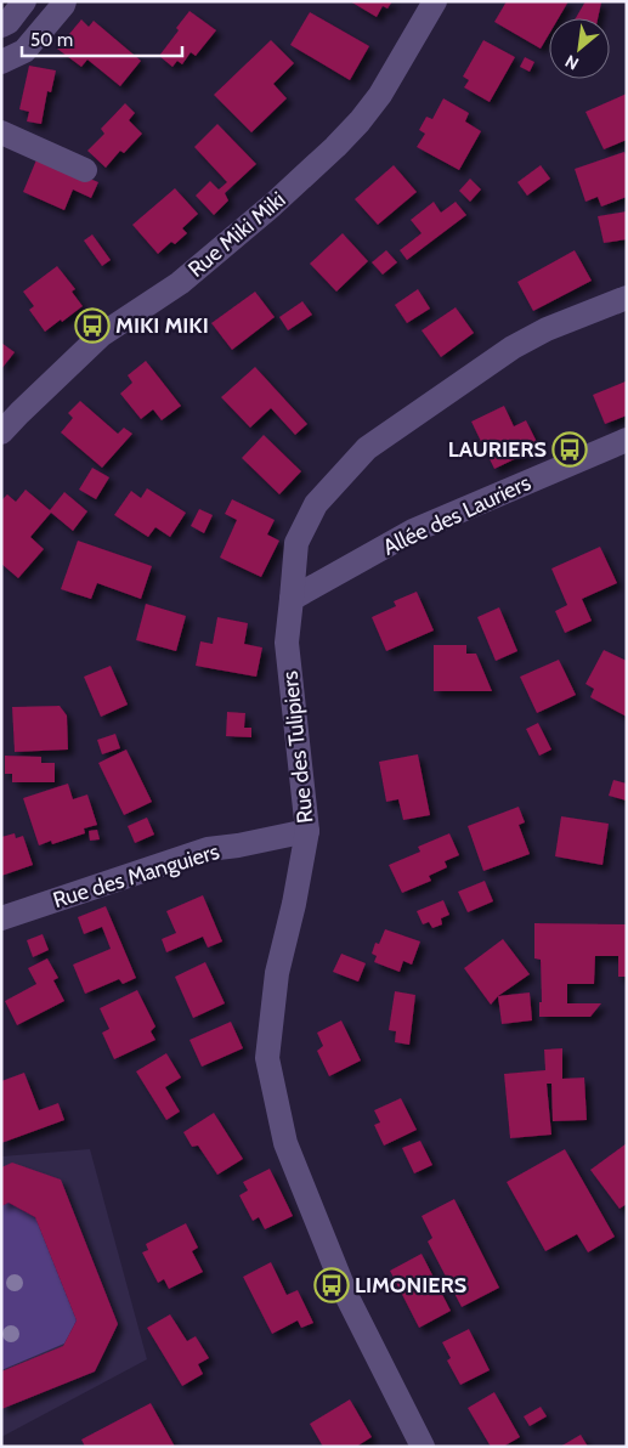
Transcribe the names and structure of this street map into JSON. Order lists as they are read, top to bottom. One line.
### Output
{"streets":{"street":["Rue Miki Miki","Allée des Lauriers","Rue des Tulipiers","Rue des Manguiers"]},"crossings":[["Allée des Lauriers","Rue des Tulipiers"],["Rue des Tulipiers","Rue des Manguiers"]],"places":{"bus stop":["MIKI MIKI","LAURIERS","LIMONIERS"]},"scale_bar":"50 m","north":"bottom left"}
